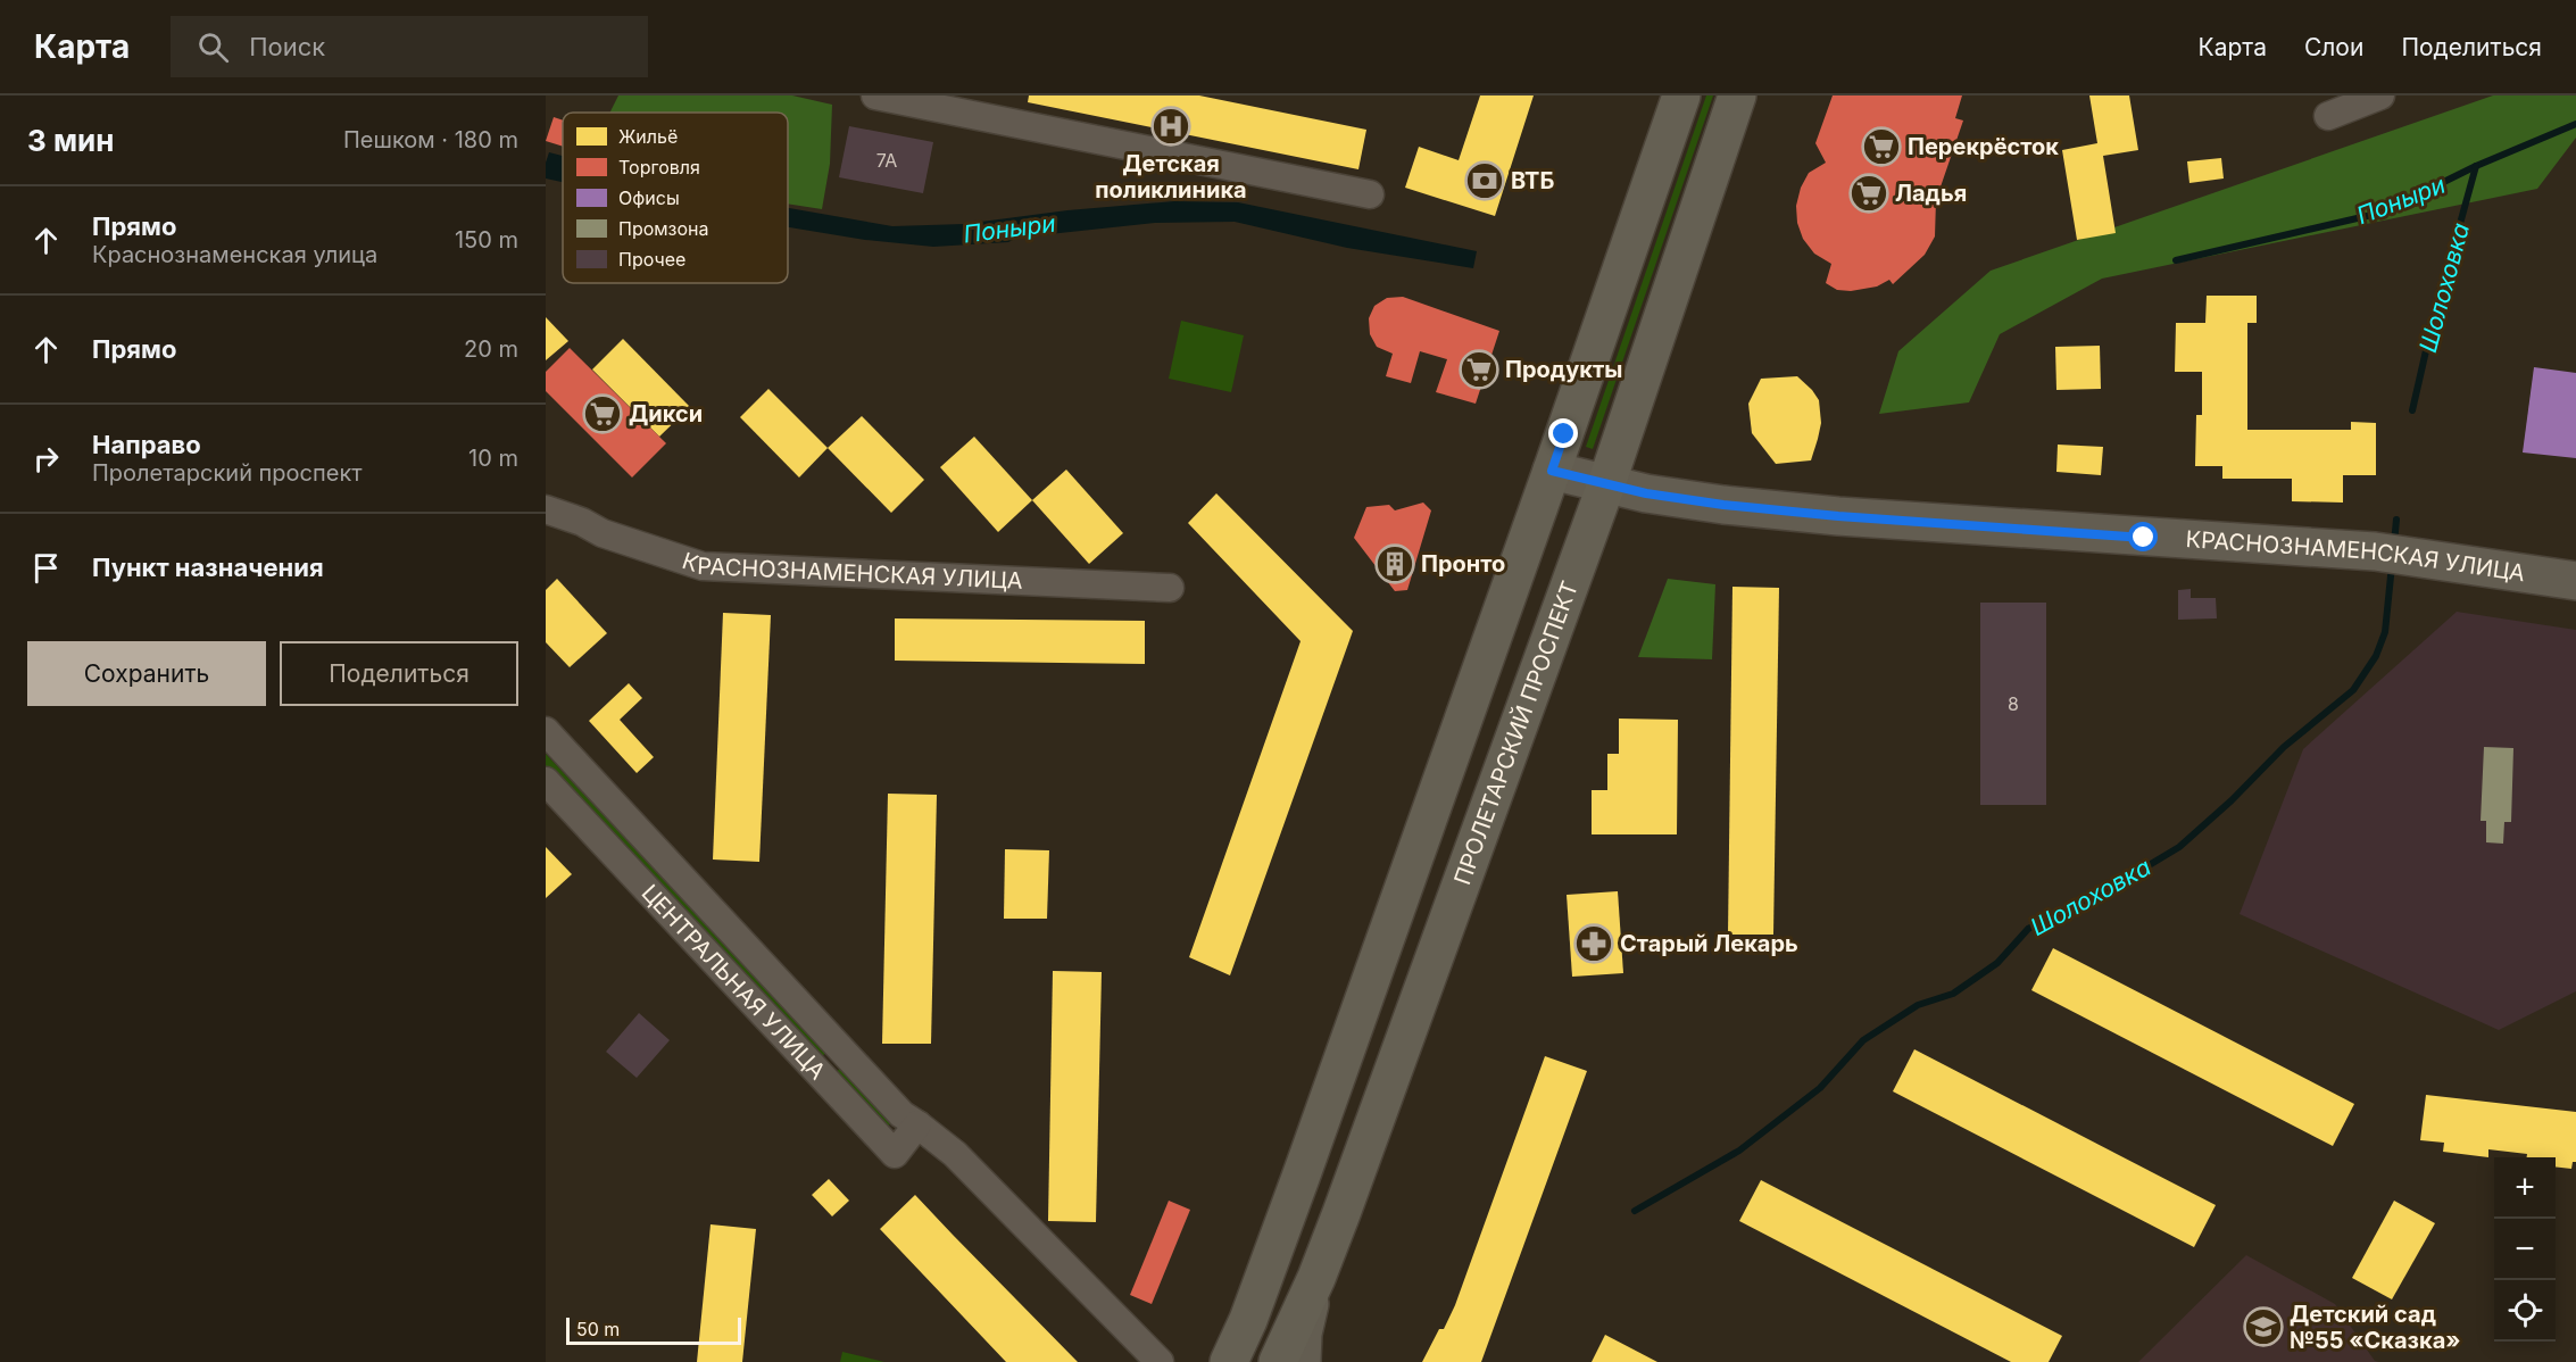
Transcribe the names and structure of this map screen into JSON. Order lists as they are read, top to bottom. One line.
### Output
{"streets":{"main road":["ПРОЛЕТАРСКИЙ ПРОСПЕКТ"],"street":["КРАСНОЗНАМЕНСКАЯ УЛИЦА","ЦЕНТРАЛЬНАЯ УЛИЦА"]},"crossings":[["КРАСНОЗНАМЕНСКАЯ УЛИЦА","ПРОЛЕТАРСКИЙ ПРОСПЕКТ"]],"water":["Поныри","Шолоховка"],"places":{"hospital":["Детская поликлиника"],"supermarket":["Перекрёсток","Ладья","Продукты","Дикси"],"bank":["ВТБ"],"building":["Пронто"],"pharmacy":["Старый Лекарь"],"school or university":["Детский сад №55 «Сказка»"]},"house_numbers":["7А","8"],"legend":["Жильё","Торговля","Офисы","Промзона","Прочее"],"scale_bar":"50 m","page":{"header":"Карта","search":"Поиск","nav":["Карта","Слои","Поделиться"],"heading":["3 мин","Пешком · 180 m"],"list":[["Прямо","Краснознаменская улица","150 m"],["Прямо","20 m"],["Направо","Пролетарский проспект","10 m"],"Пункт назначения"],"buttons":["Сохранить","Поделиться"],"map_buttons":["+","−"],"scale":"50 m"}}
